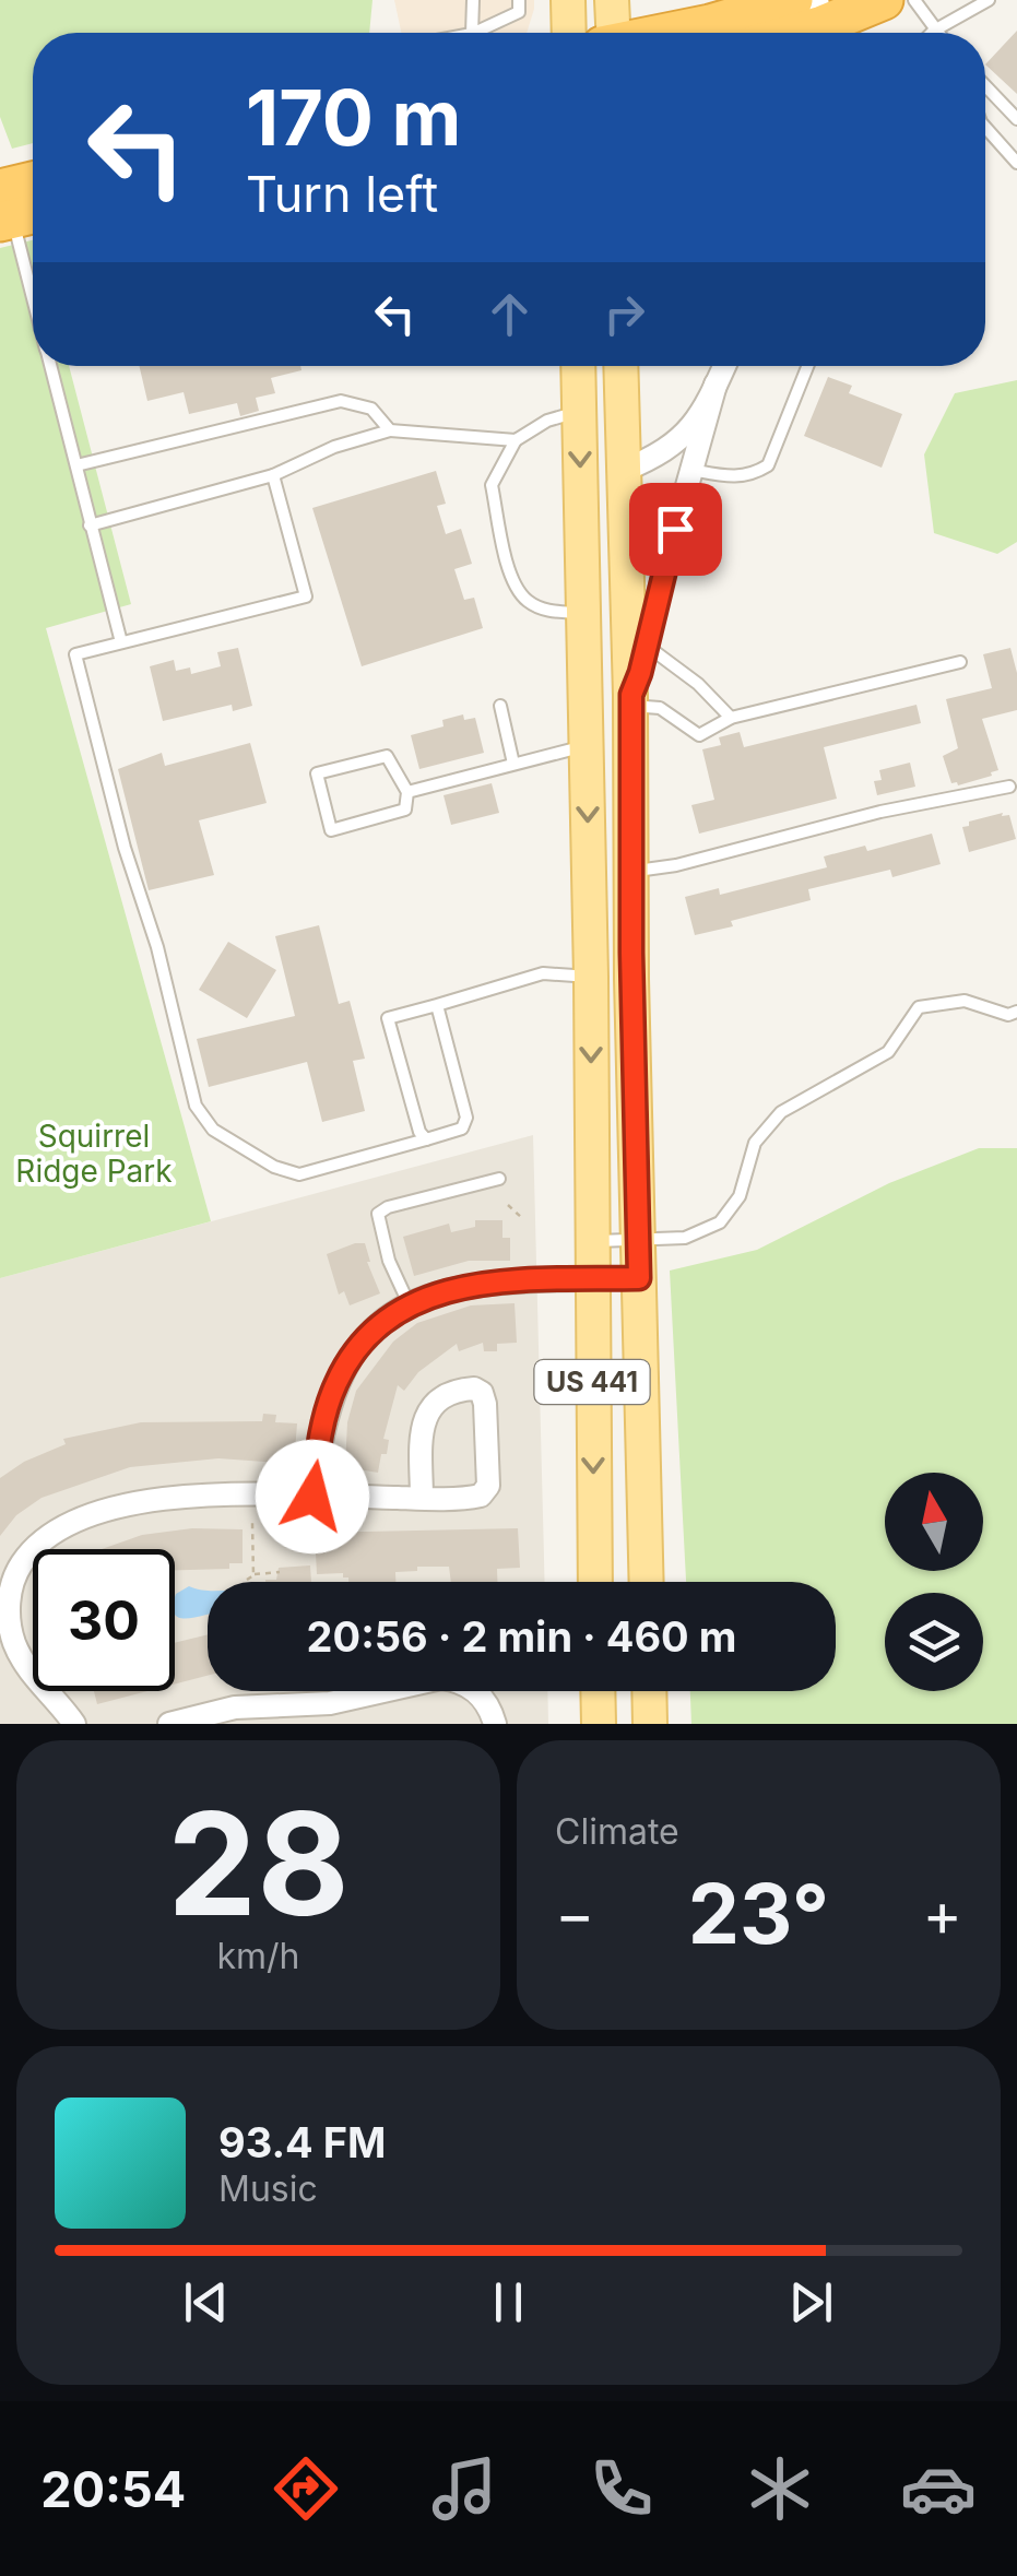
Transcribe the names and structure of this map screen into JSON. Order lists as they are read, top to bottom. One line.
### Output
{"streets":{"main road":["US 441"]},"parks":["Squirrel Ridge Park"],"north":"top","page":{"turn":["170 m","Turn left"],"limit":"30","trip":"20:56 · 2 min · 460 m","tile":[["28","km/h"],"Climate"],"heat":["−","23°","+"],"song":["93.4 FM","Music"],"tabs":"20:54"}}
